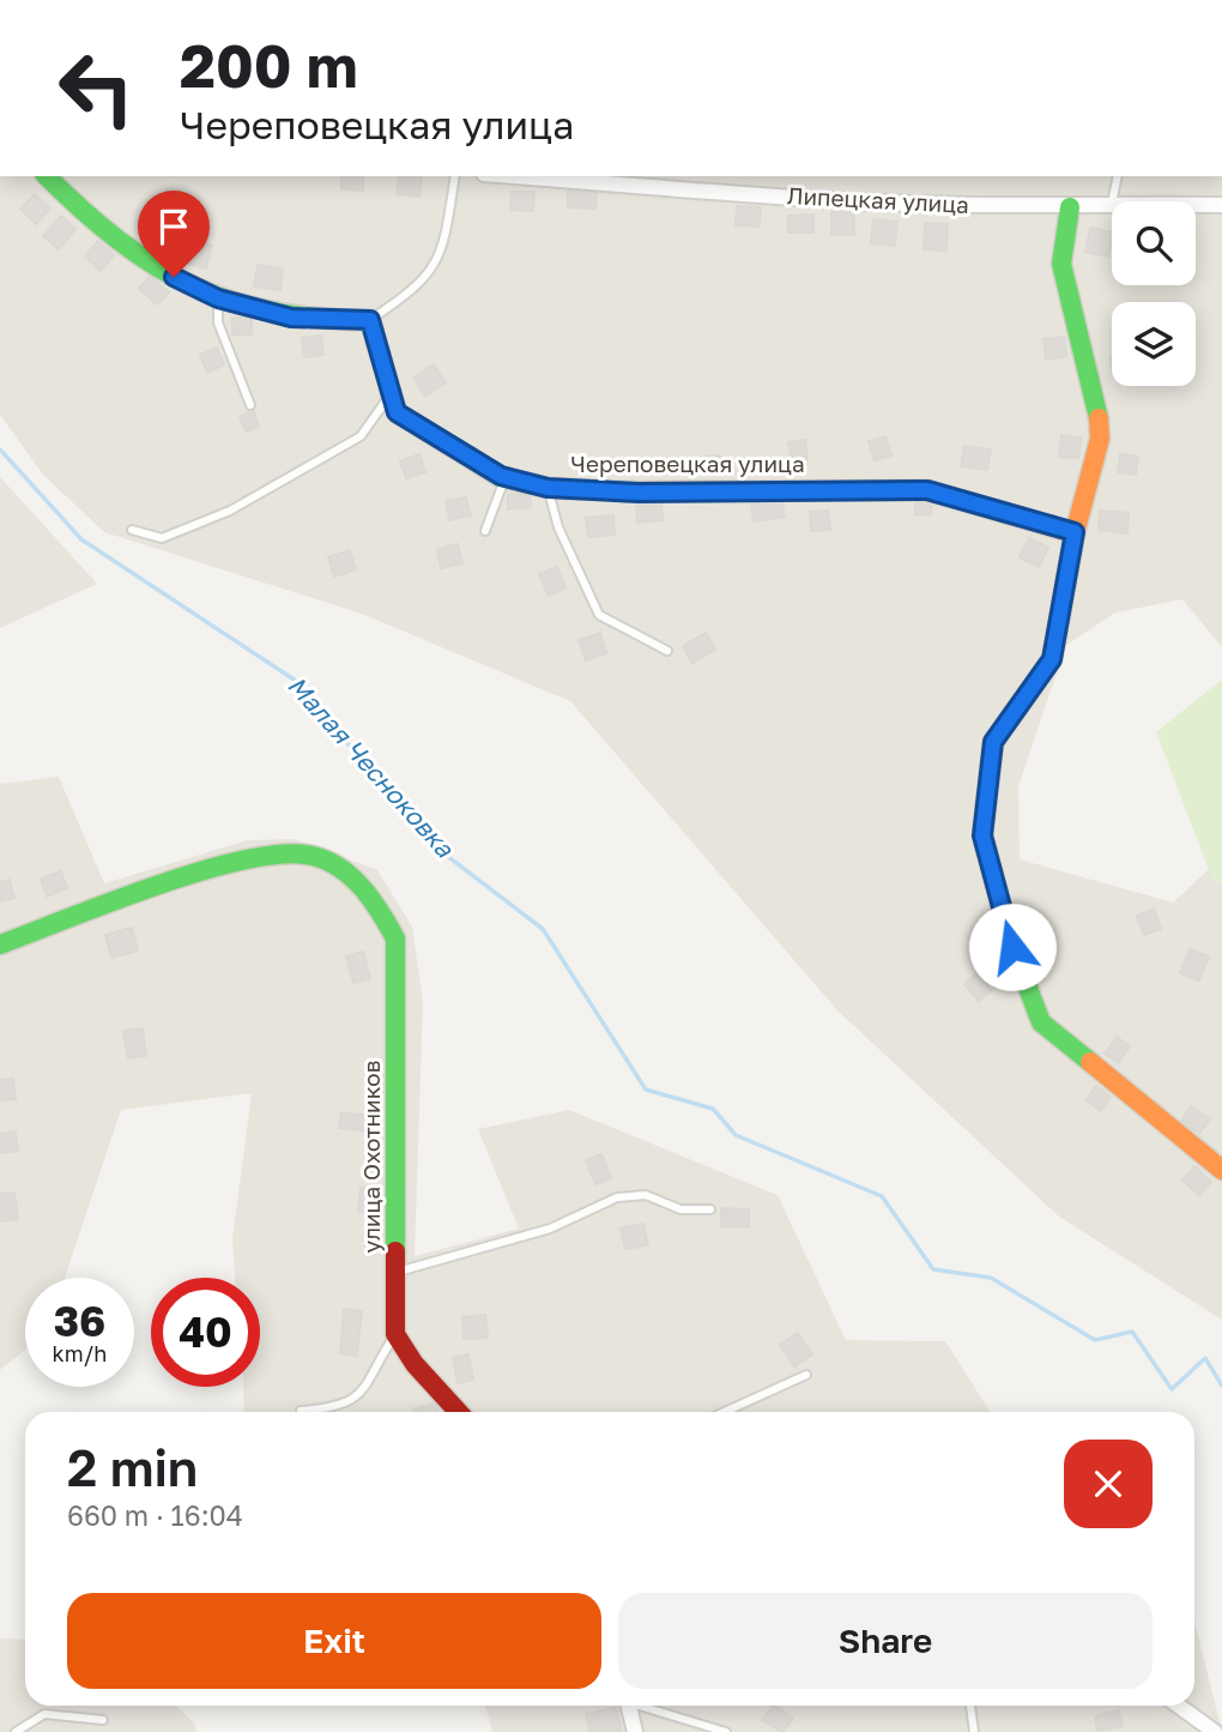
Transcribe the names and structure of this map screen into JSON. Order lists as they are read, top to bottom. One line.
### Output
{"streets":{"street":["Липецкая улица","Череповецкая улица","улица Охотников"]},"water":["Малая Чесноковка"],"page":{"turn":["200 m","Череповецкая улица"],"speed":"36 km/h","limit":"40","heading":["2 min","660 m · 16:04"],"buttons":["Exit","Share"]}}
